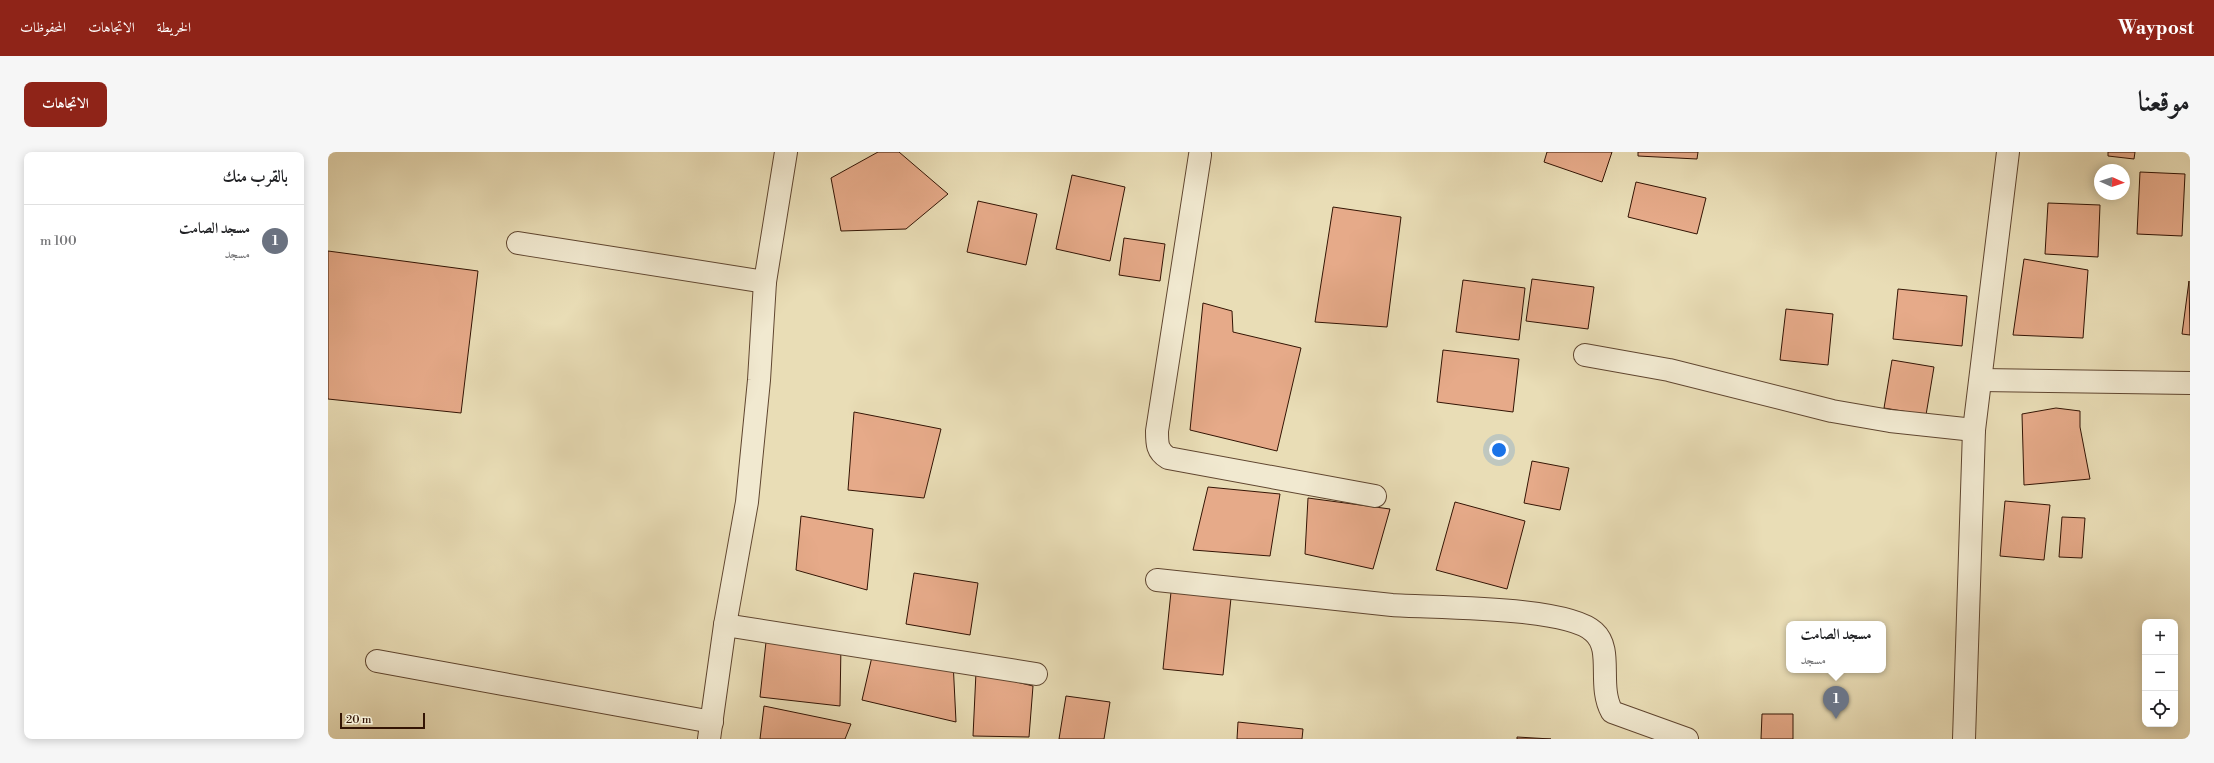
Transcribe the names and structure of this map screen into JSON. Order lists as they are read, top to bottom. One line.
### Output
{"scale_bar":"20 m","north":"right","page":{"header":"Waypost","nav":["الخريطة","الاتجاهات","المحفوظات"],"title":"موقعنا","buttons":"الاتجاهات","heading":"بالقرب منك","list":[{"mark":"1","name":"مسجد الصامت","note":"مسجد","value":"100 m"}],"map_buttons":["+","−"],"popup":["مسجد الصامت","مسجد"],"pins":"1","scale":"20 m"}}
